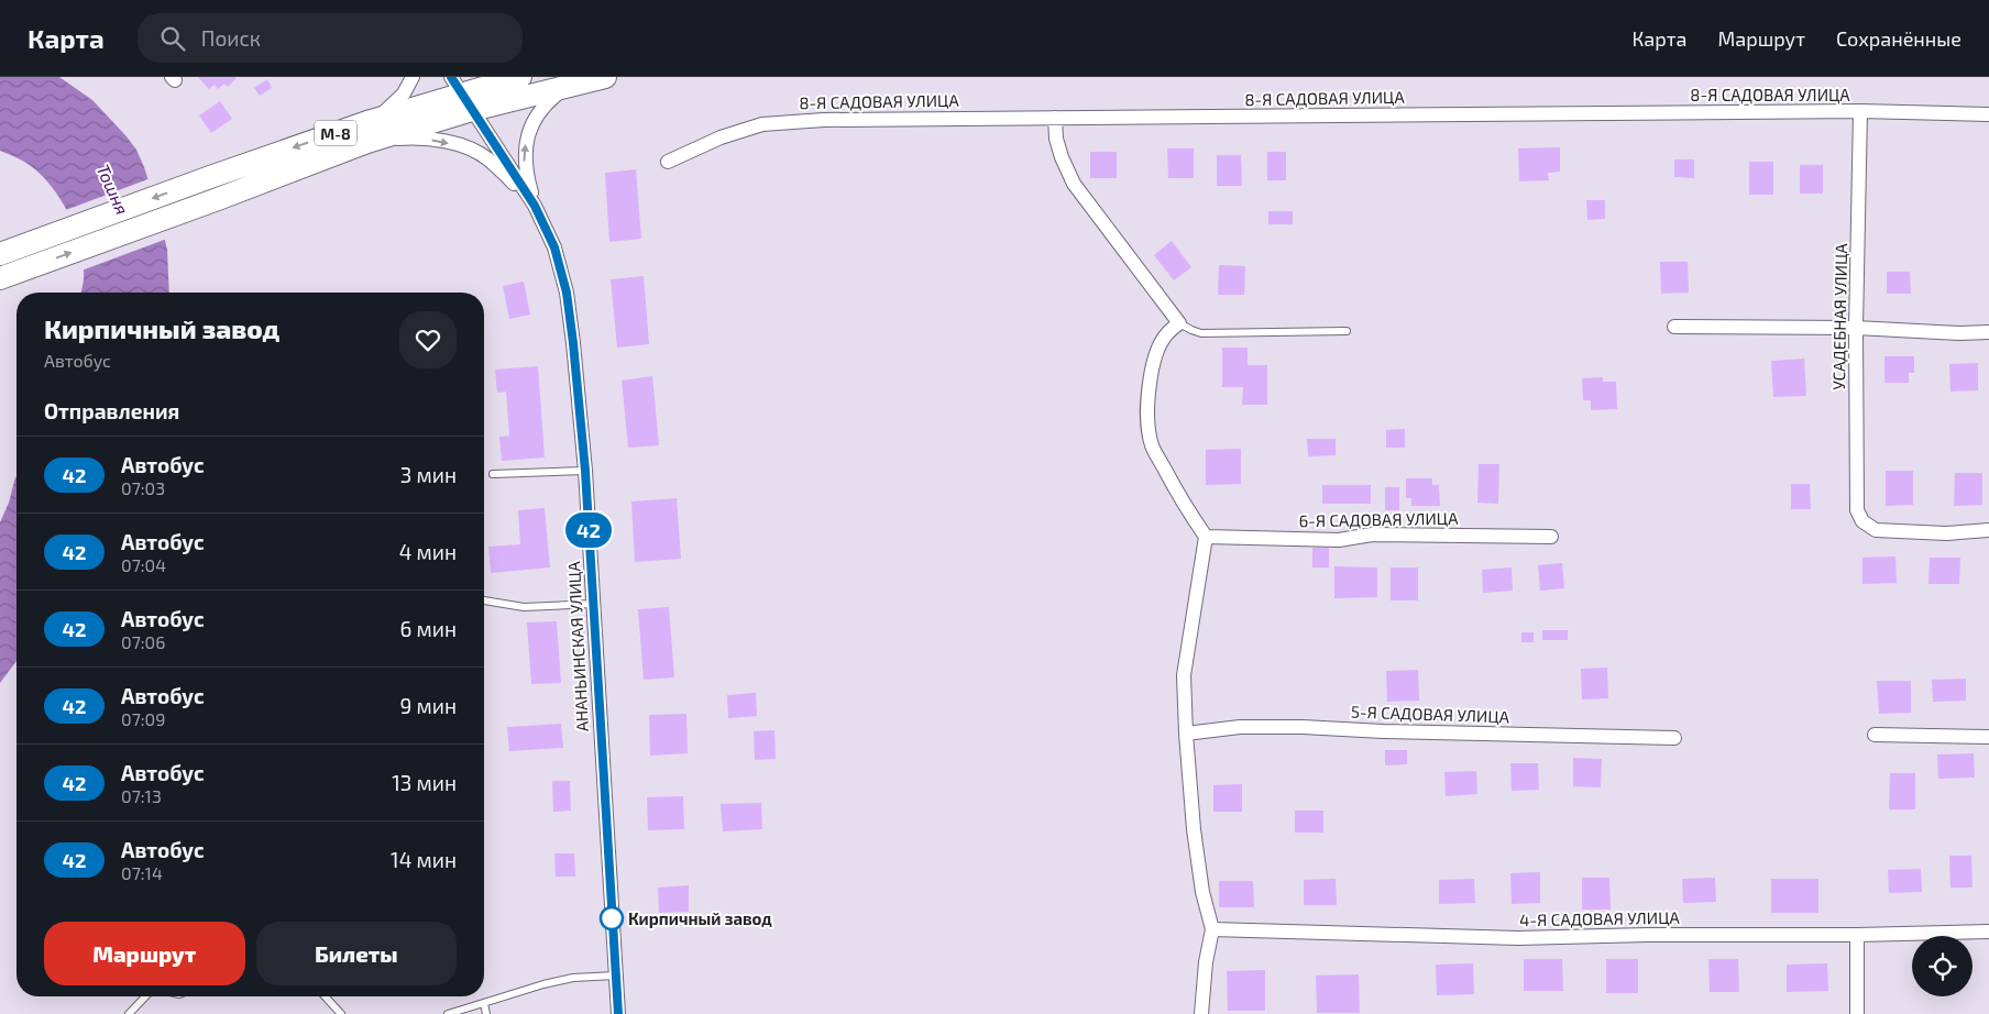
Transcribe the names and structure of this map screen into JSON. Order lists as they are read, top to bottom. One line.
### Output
{"streets":{"highway":["М-8"],"street":["8-Я САДОВАЯ УЛИЦА","УСАДЕБНАЯ УЛИЦА","6-Я САДОВАЯ УЛИЦА","АНАНЬИНСКАЯ УЛИЦА","5-Я САДОВАЯ УЛИЦА","4-Я САДОВАЯ УЛИЦА"]},"crossings":[["8-Я САДОВАЯ УЛИЦА","УСАДЕБНАЯ УЛИЦА"],["М-8","АНАНЬИНСКАЯ УЛИЦА"]],"water":["Тошня"],"places":["Кирпичный завод"],"lines":["bus line 42"],"page":{"header":"Карта","search":"Поиск","nav":["Карта","Маршрут","Сохранённые"],"on_map":"42","heading":[["Кирпичный завод","Автобус"],"Отправления"],"list":[{"mark":"42","name":"Автобус","note":"07:03","value":"3 мин"},{"mark":"42","name":"Автобус","note":"07:04","value":"4 мин"},{"mark":"42","name":"Автобус","note":"07:06","value":"6 мин"},{"mark":"42","name":"Автобус","note":"07:09","value":"9 мин"},{"mark":"42","name":"Автобус","note":"07:13","value":"13 мин"},{"mark":"42","name":"Автобус","note":"07:14","value":"14 мин"}],"buttons":["Маршрут","Билеты"]}}
